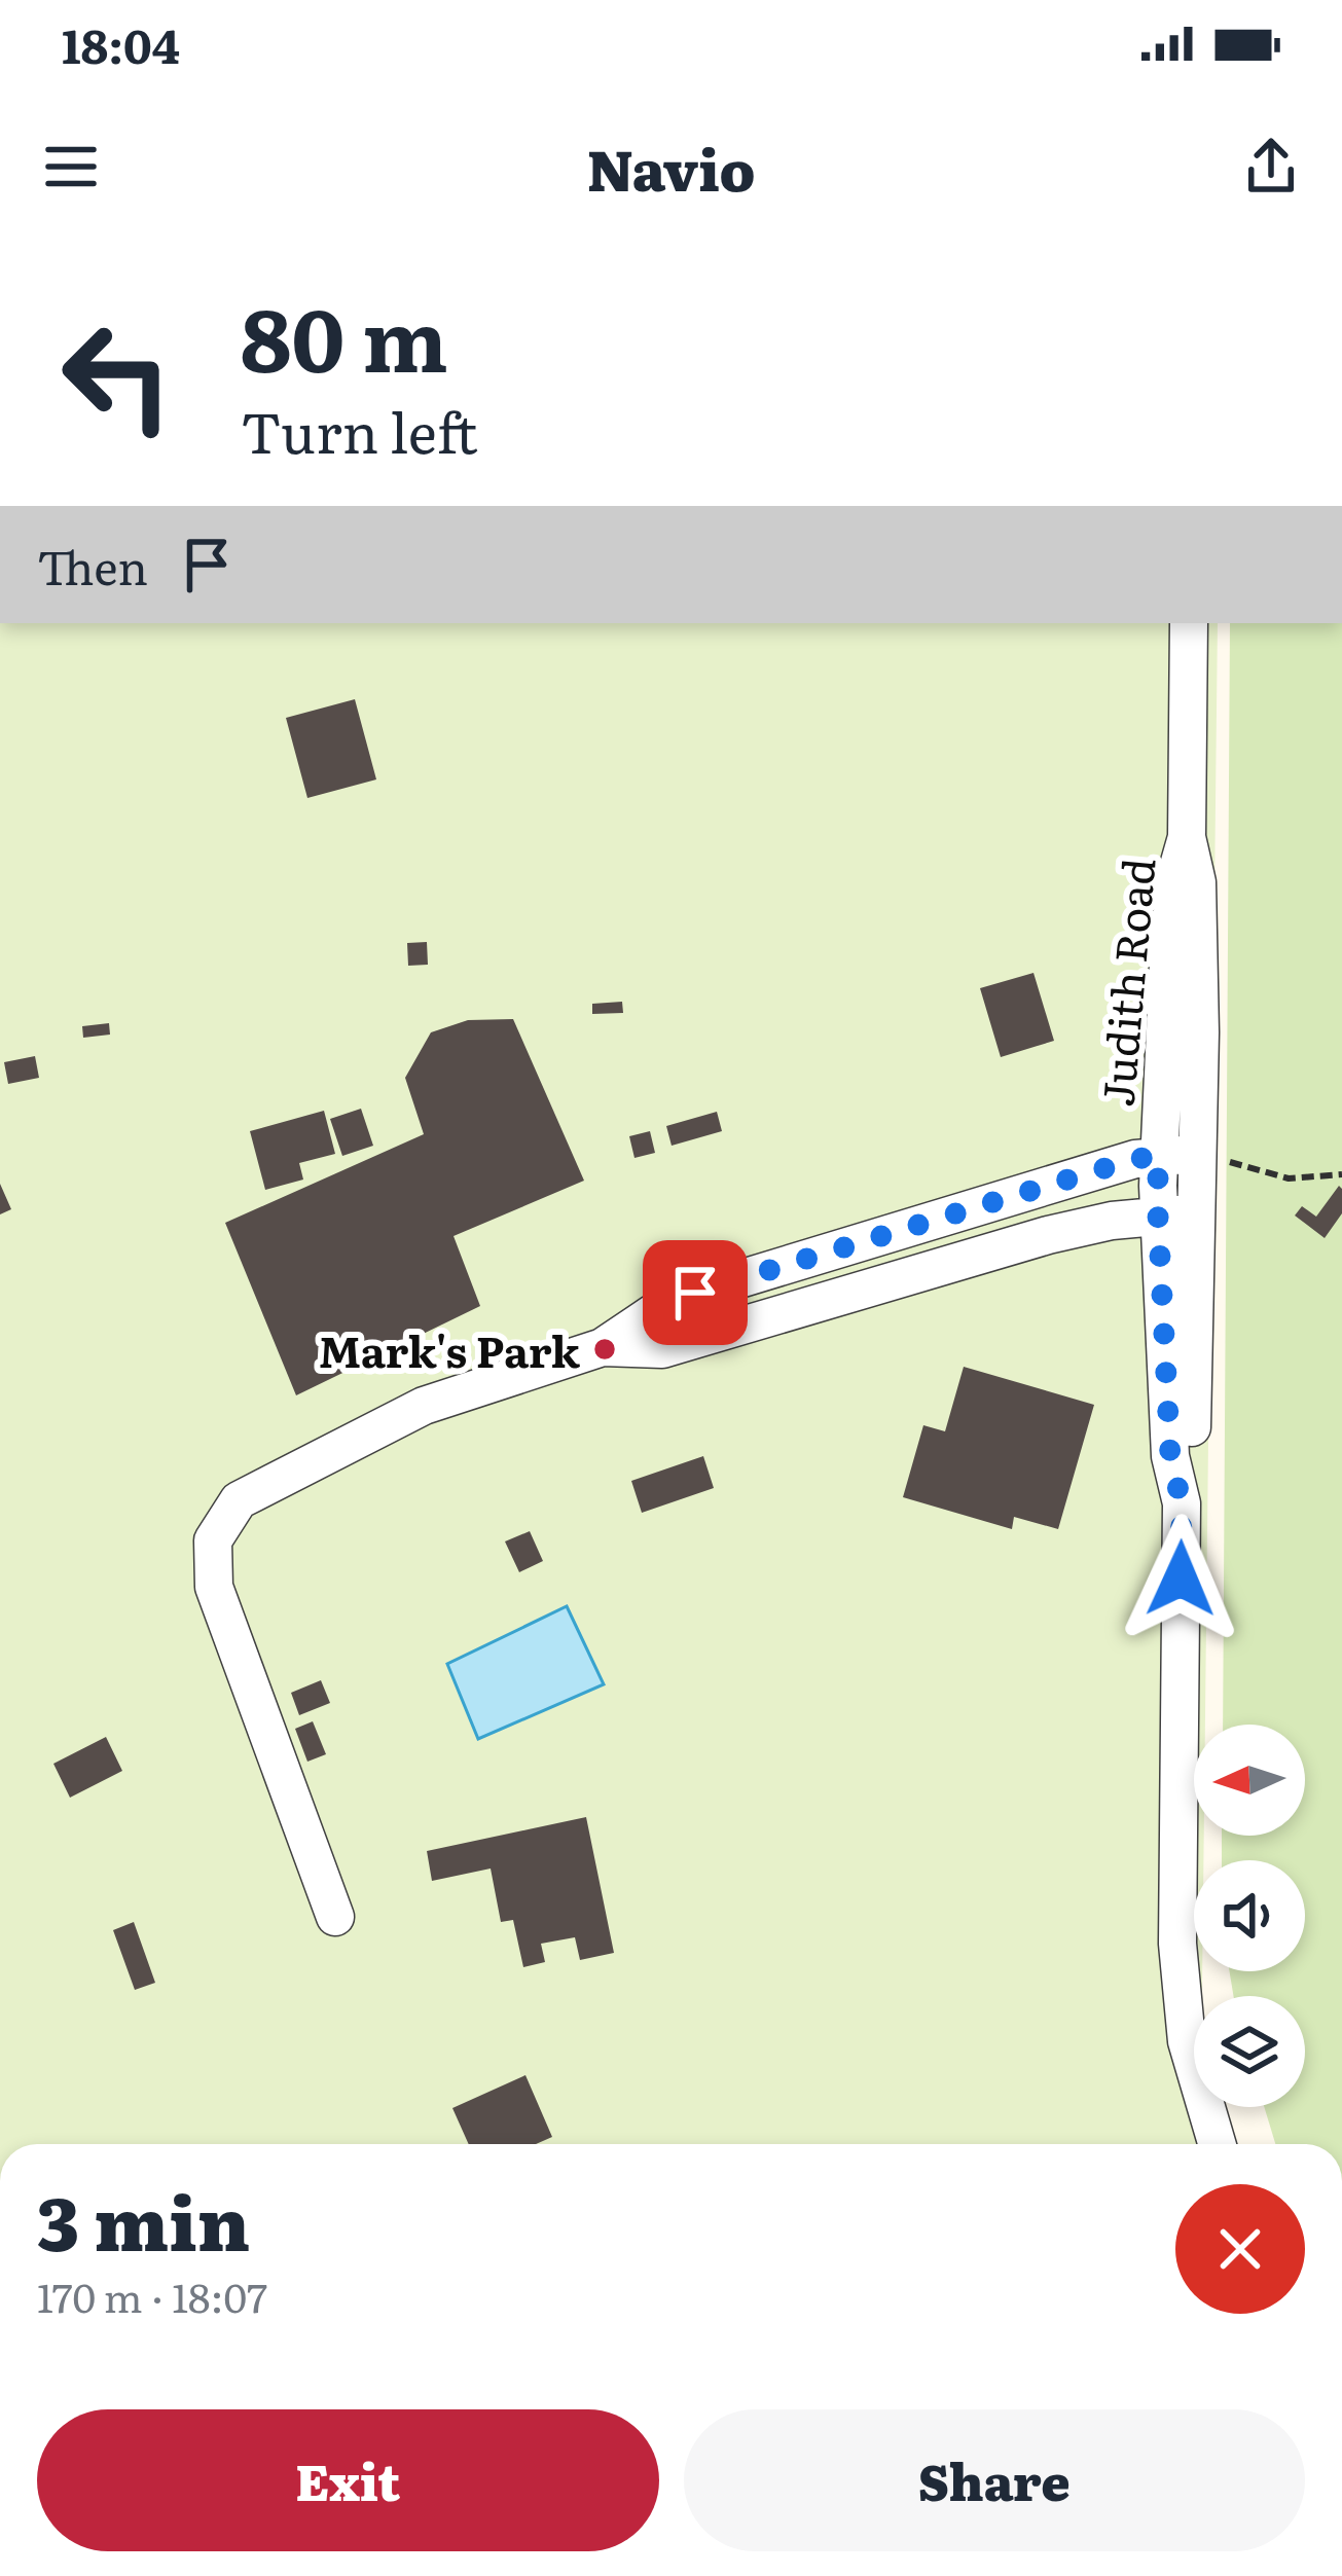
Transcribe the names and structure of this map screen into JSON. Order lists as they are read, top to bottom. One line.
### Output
{"streets":{"street":["Judith Road"]},"places":["Mark's Park"],"north":"left","page":{"status":"18:04","header":"Navio","turn":["80 m","Turn left"],"then":"Then","heading":["3 min","170 m · 18:07"],"buttons":["Exit","Share"]}}
